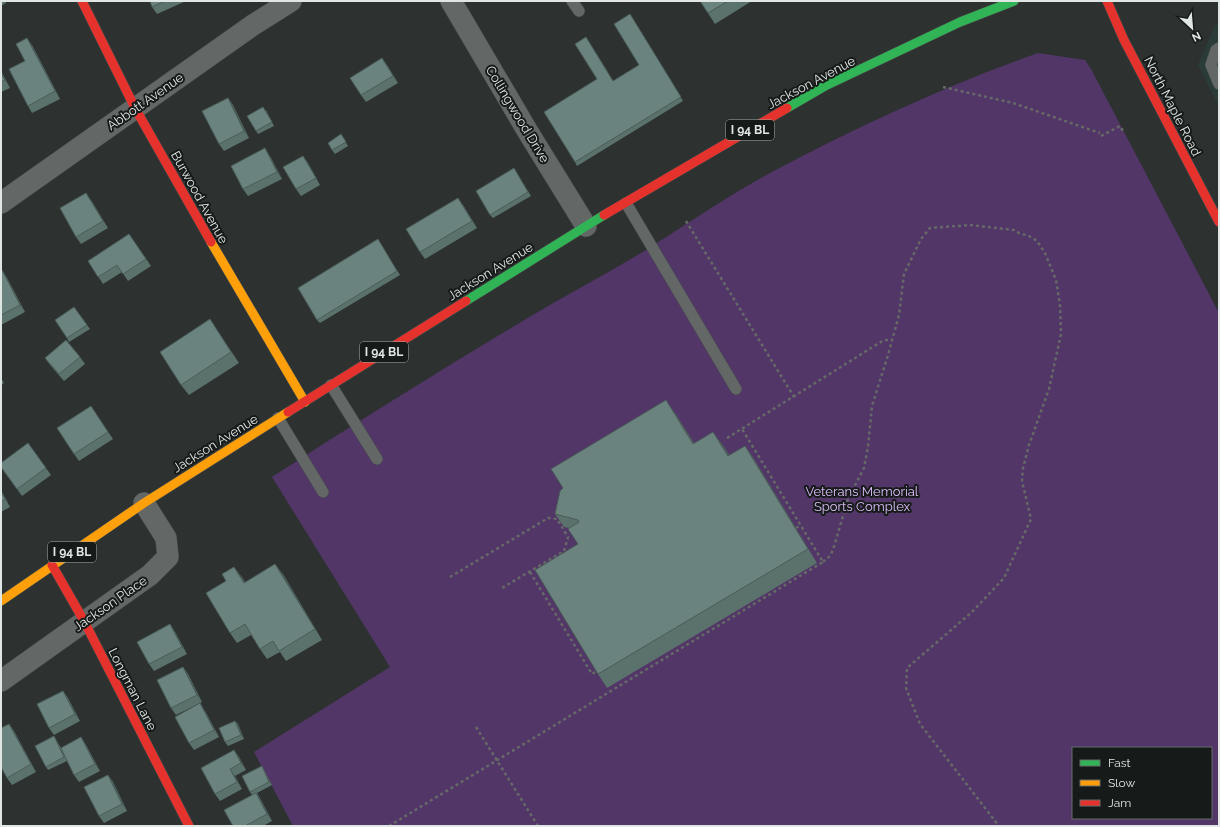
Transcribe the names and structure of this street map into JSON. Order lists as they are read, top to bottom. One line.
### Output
{"streets":{"main road":["Jackson Avenue","North Maple Road","I 94 BL","Burwood Avenue","Longman Lane"],"street":["Abbott Avenue","Collingwood Drive","Jackson Place"]},"crossings":[["Jackson Avenue","Collingwood Drive"],["Jackson Avenue","Burwood Avenue"],["Jackson Avenue","Jackson Place"],["Jackson Avenue","Longman Lane"],["Abbott Avenue","Burwood Avenue"],["Jackson Place","Longman Lane"]],"parks":["Veterans Memorial Sports Complex"],"legend":["Fast","Slow","Jam"],"north":"bottom right"}
